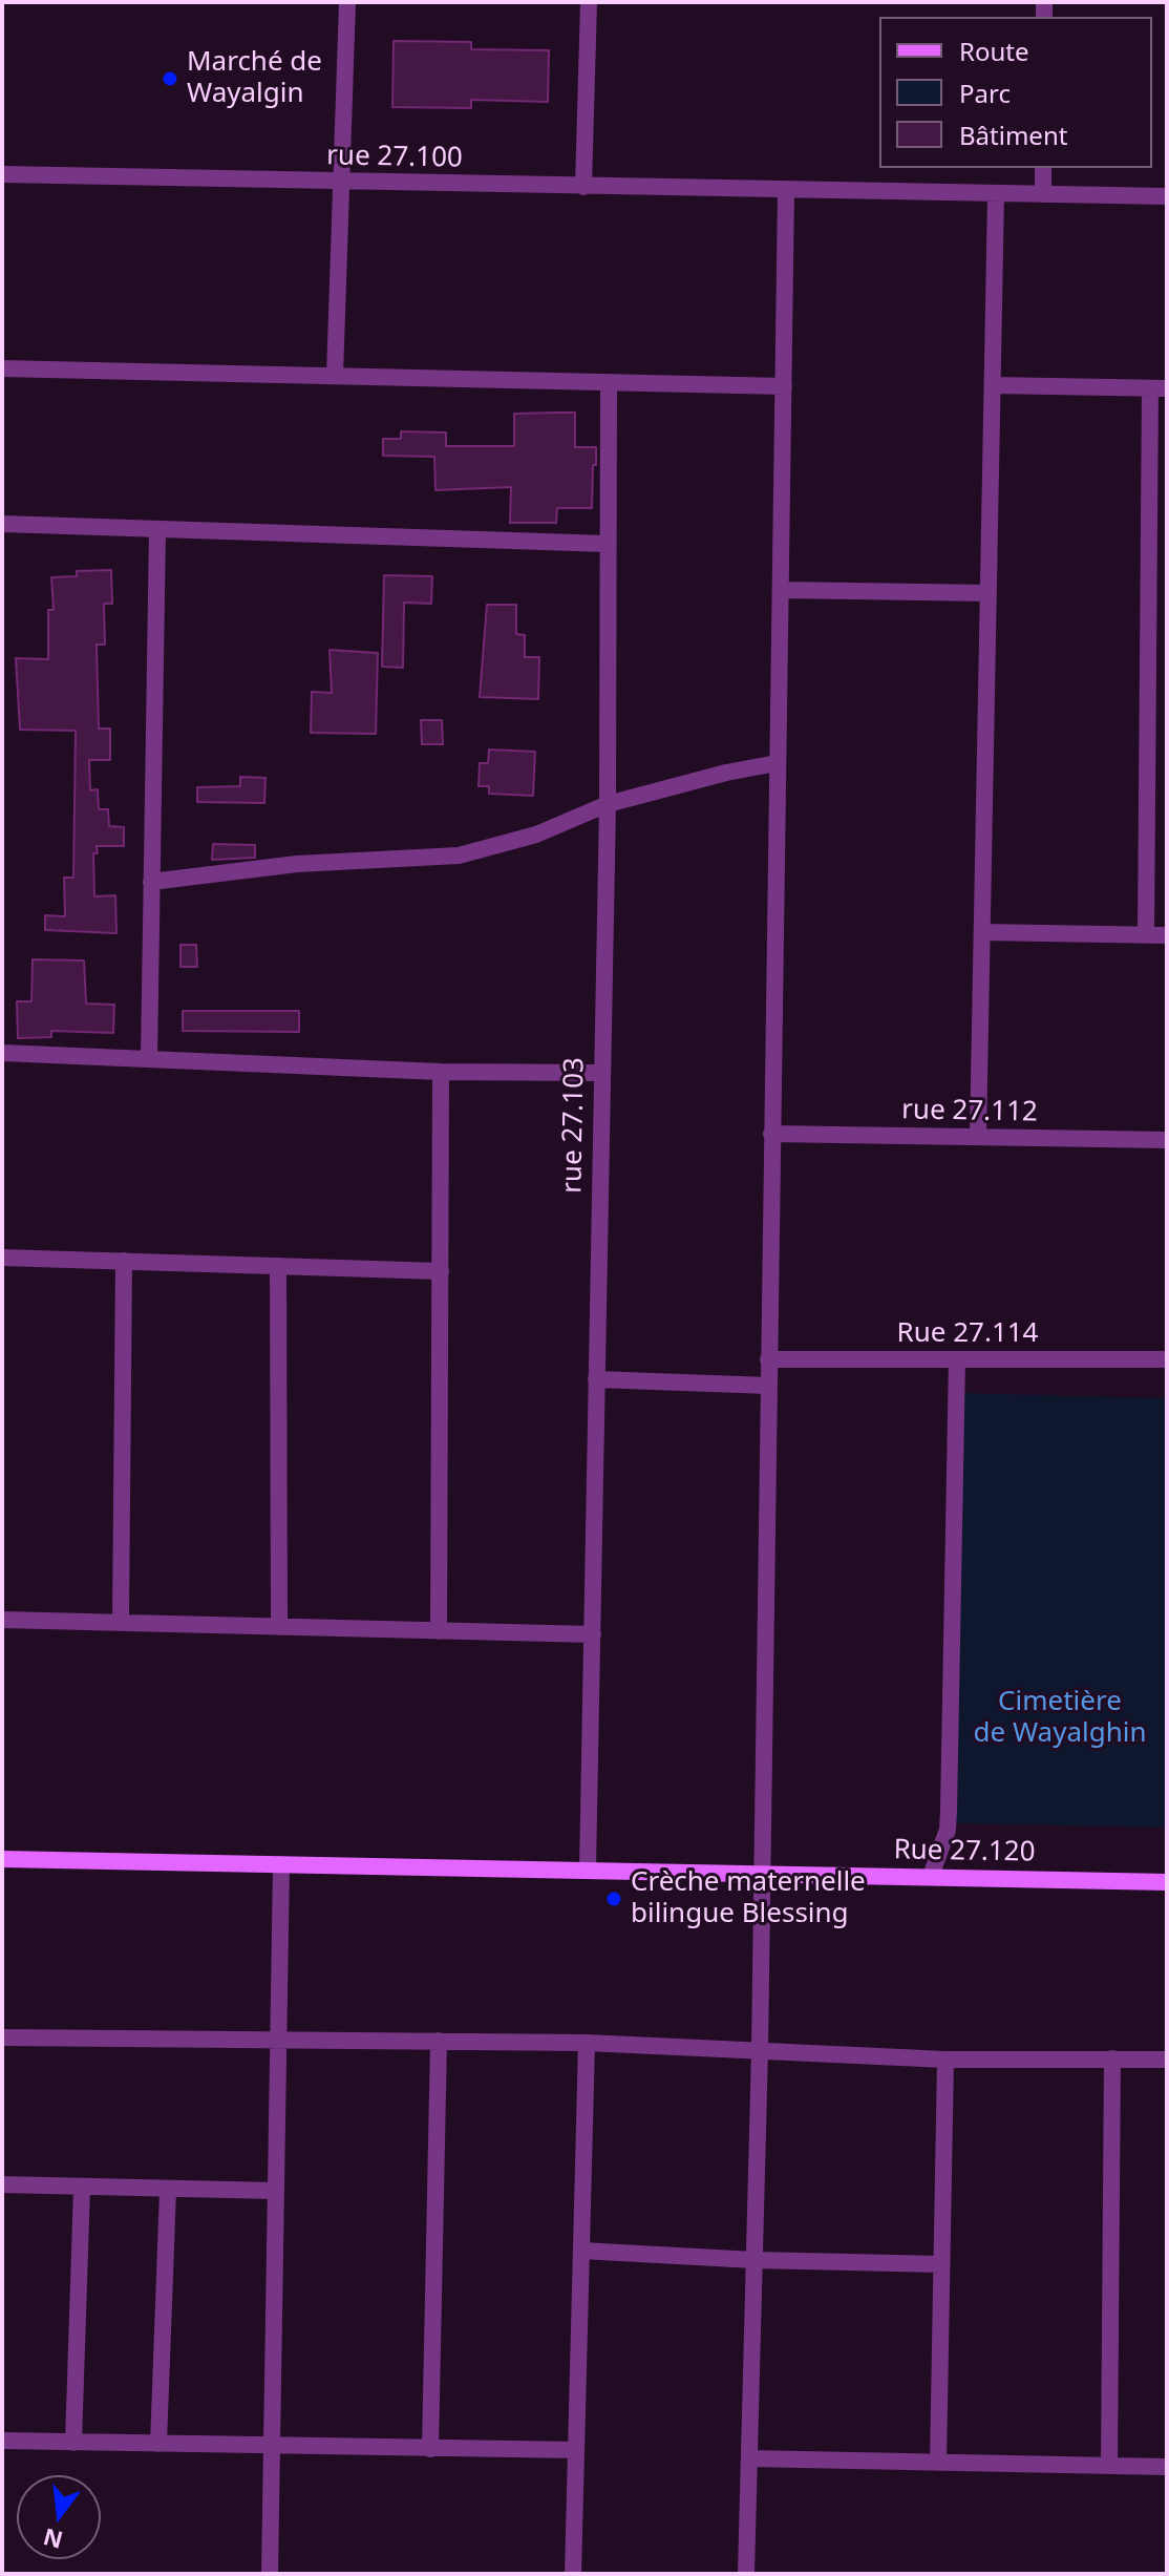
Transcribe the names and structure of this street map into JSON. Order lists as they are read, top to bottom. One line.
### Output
{"streets":{"street":["rue 27.100","rue 27.112","rue 27.103","Rue 27.114","Rue 27.120"]},"crossings":[["rue 27.103","Rue 27.120"]],"parks":["Cimetière de Wayalghin"],"places":["Marché de Wayalgin","Crèche maternelle bilingue Blessing"],"legend":["Route","Parc","Bâtiment"],"north":"bottom"}
